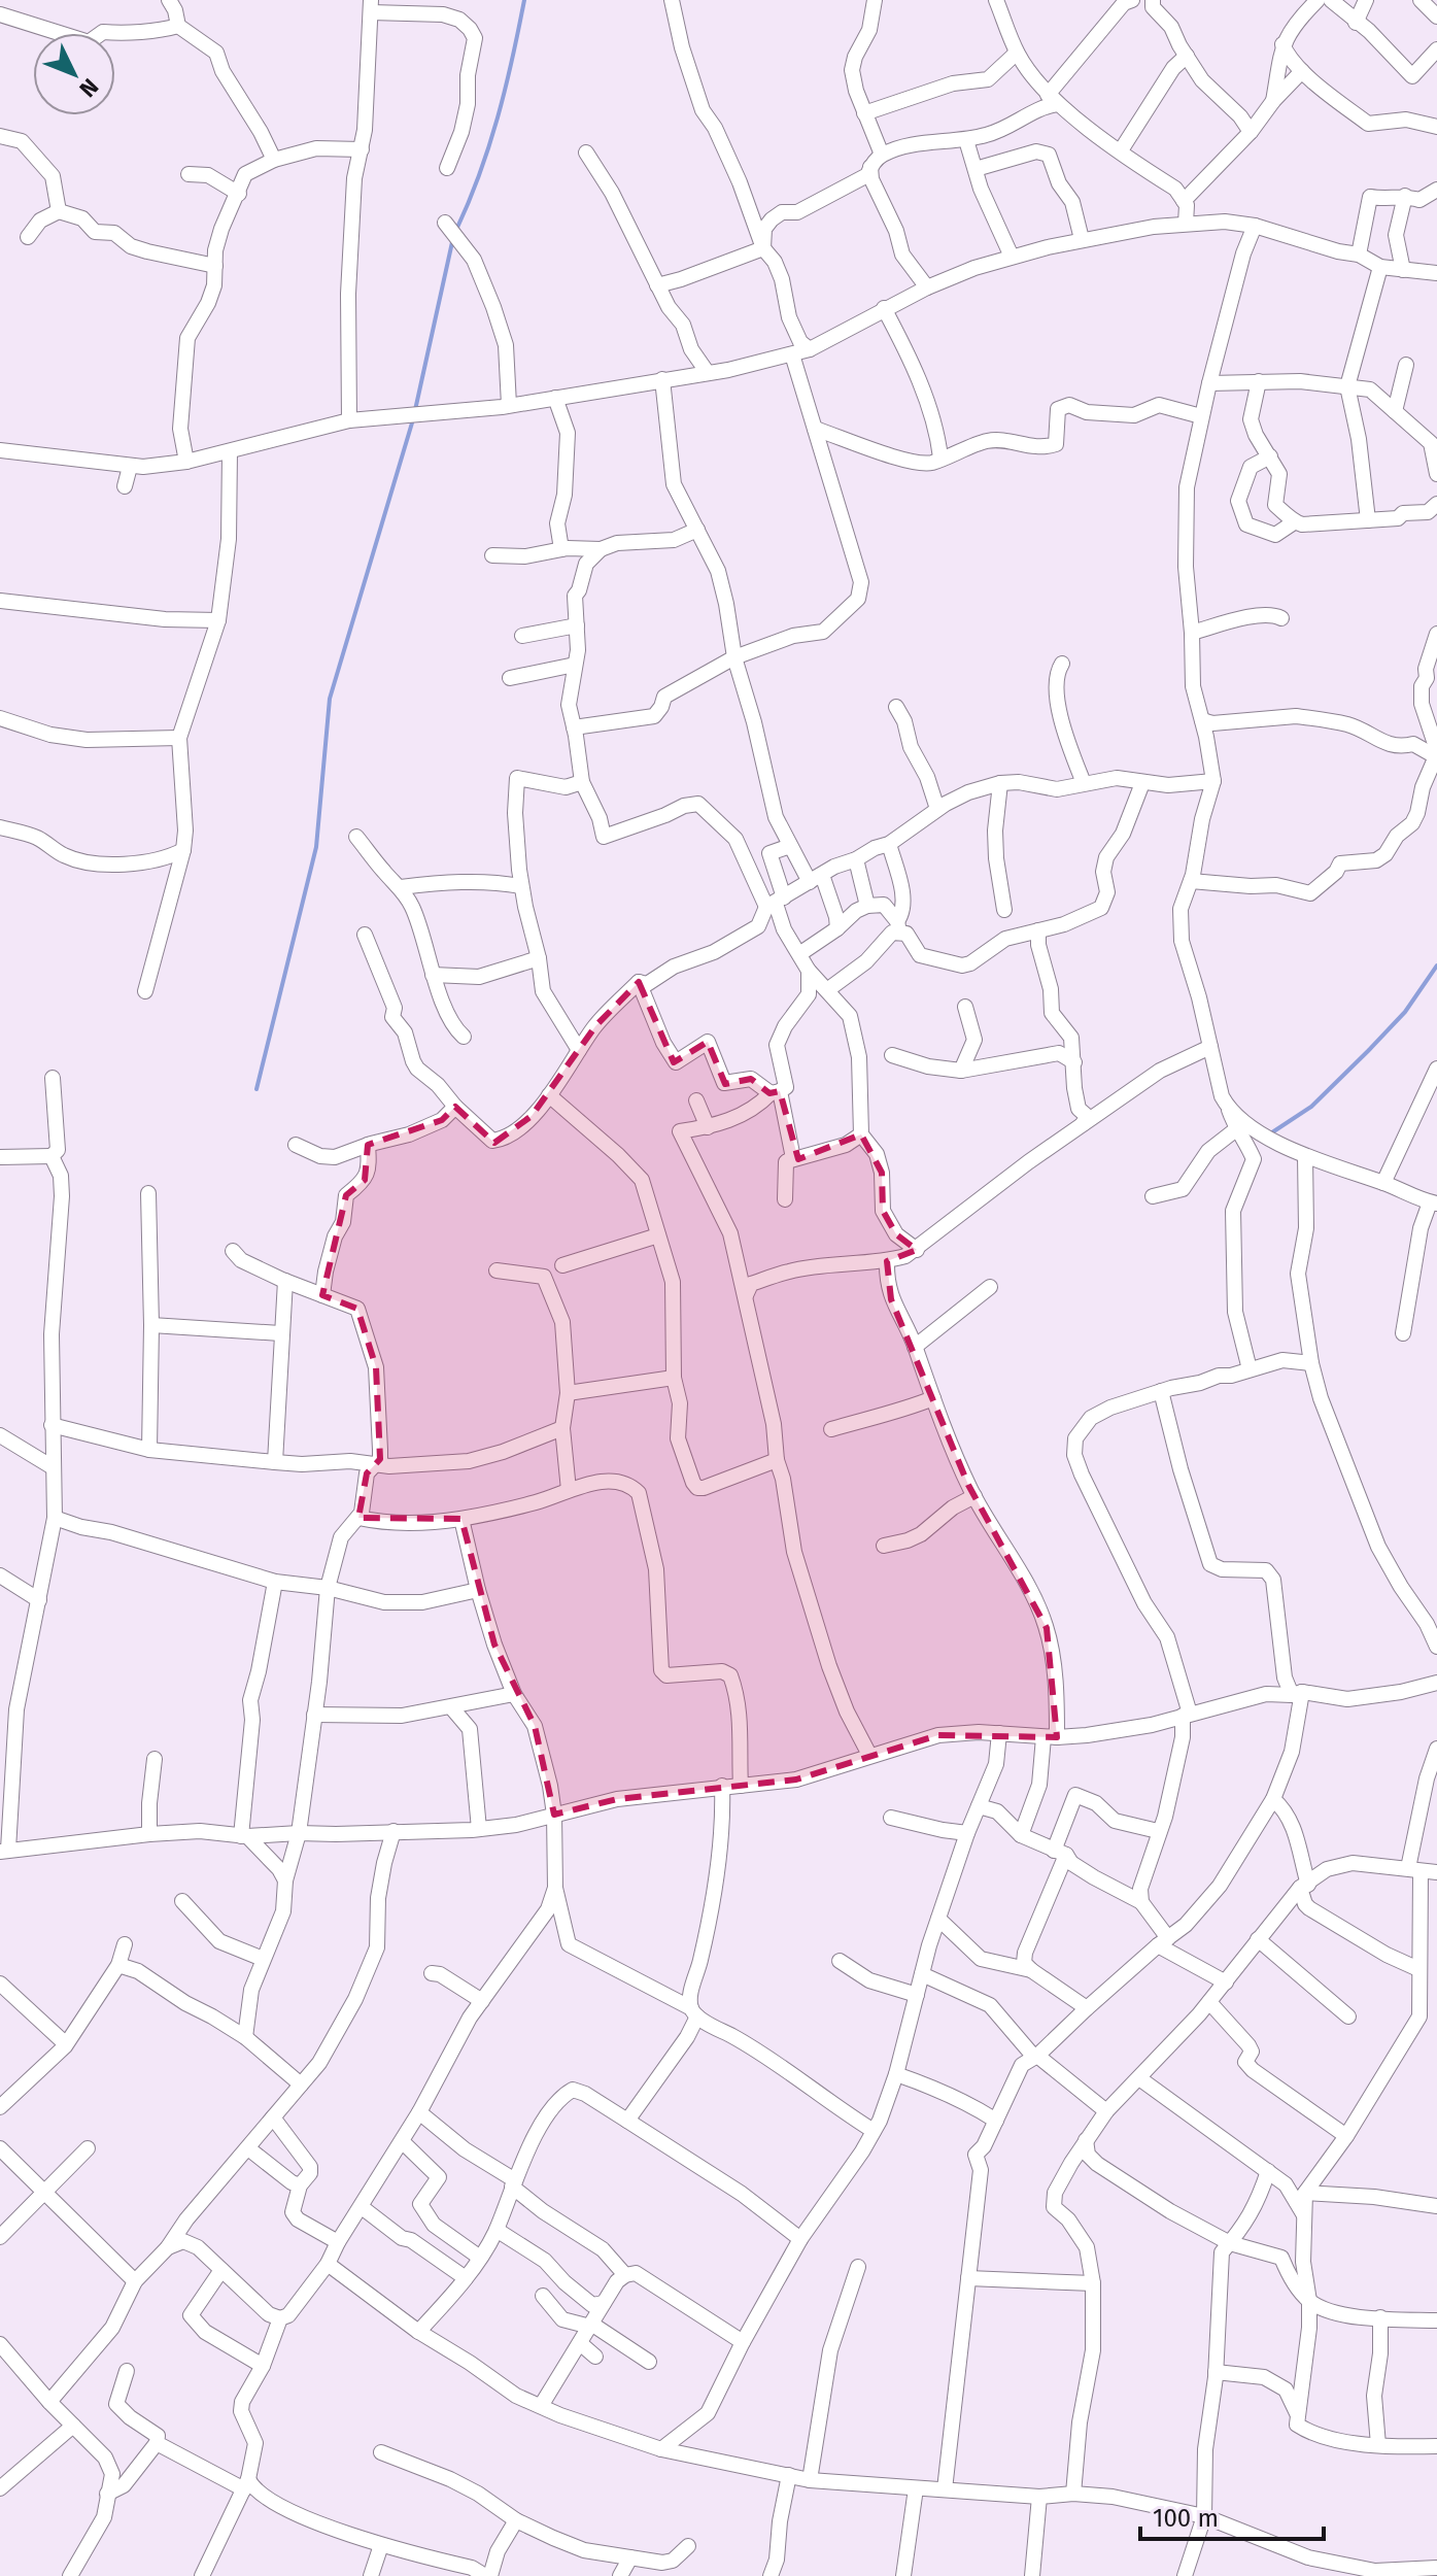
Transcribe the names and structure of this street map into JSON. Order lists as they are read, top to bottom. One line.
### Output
{"scale_bar":"100 m","north":"bottom right"}
